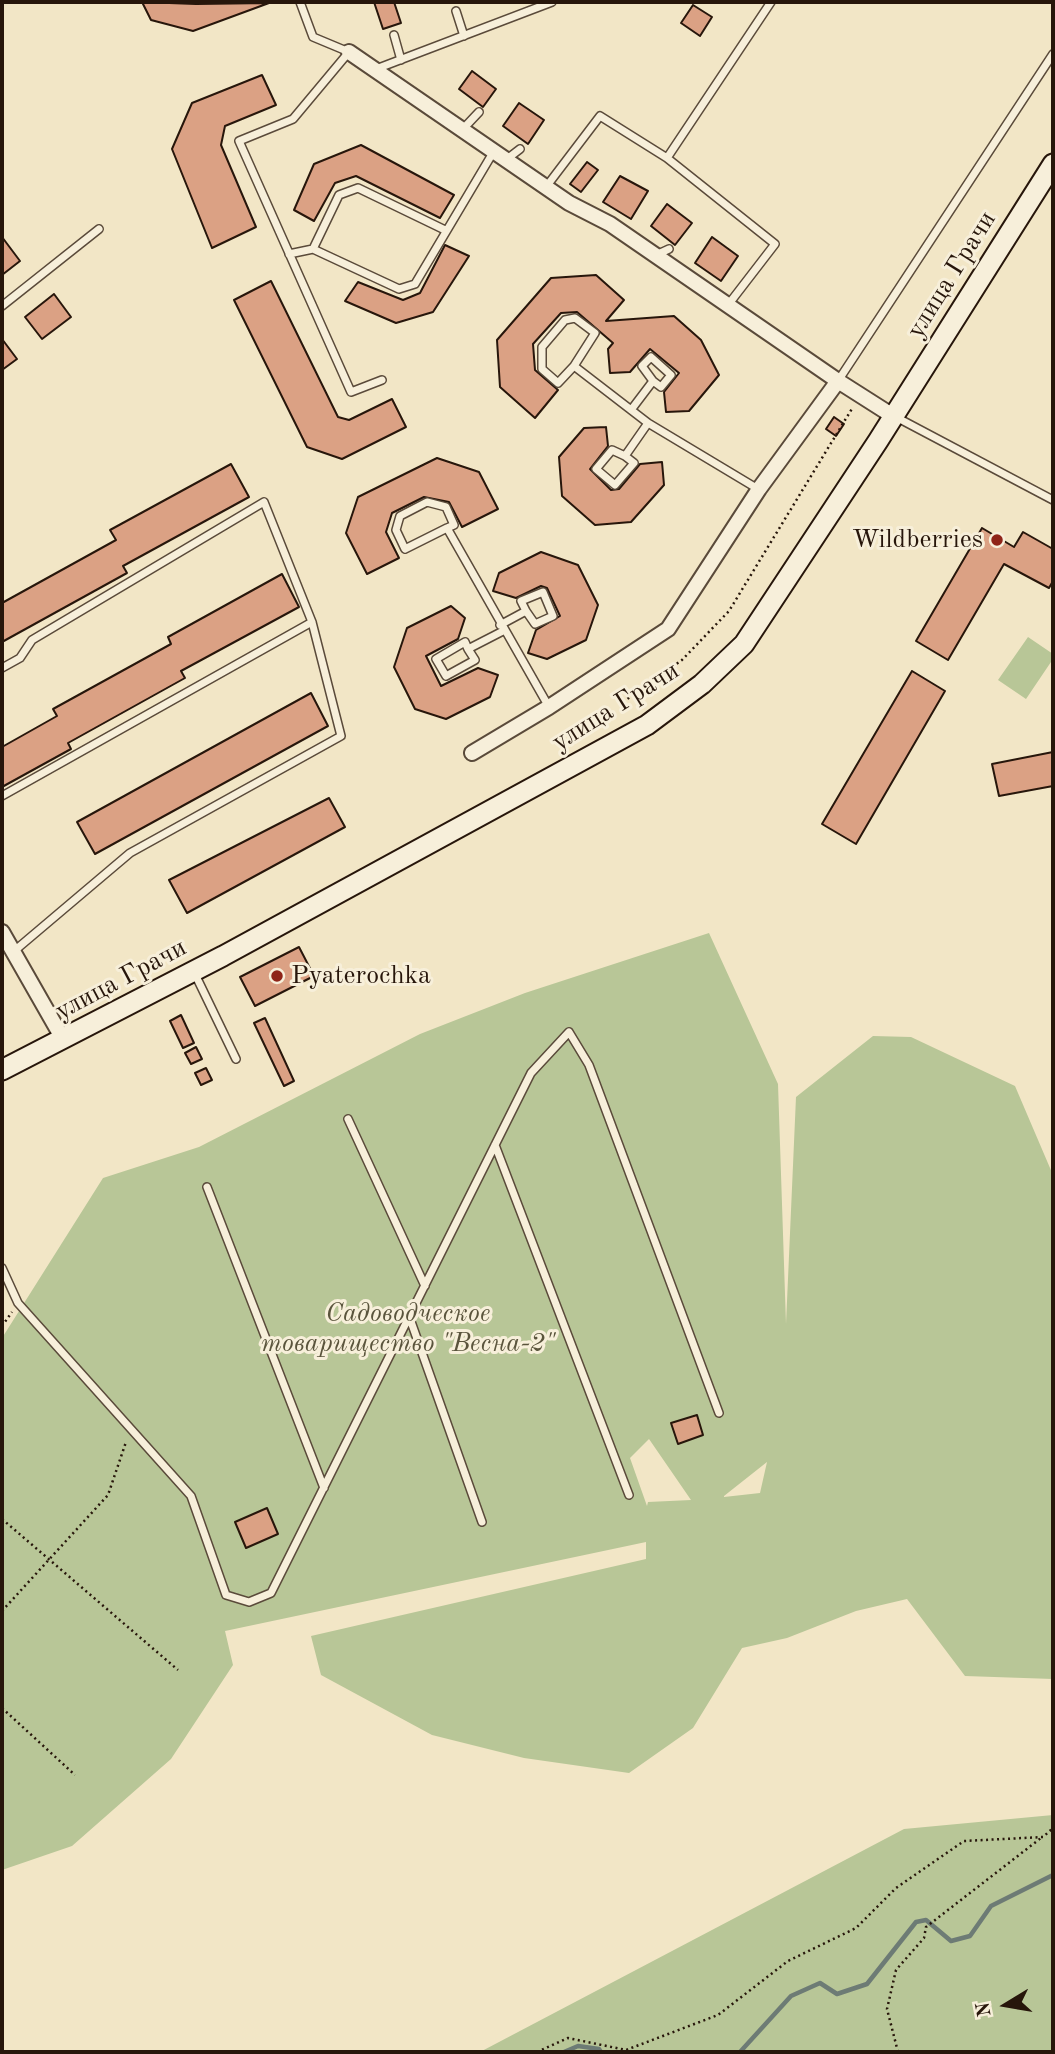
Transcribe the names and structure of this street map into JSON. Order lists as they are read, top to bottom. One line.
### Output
{"streets":{"street":["улица Грачи"]},"parks":["Садоводческое товарищество \"Весна-2\""],"places":["Wildberries","Pyaterochka"],"north":"left"}
